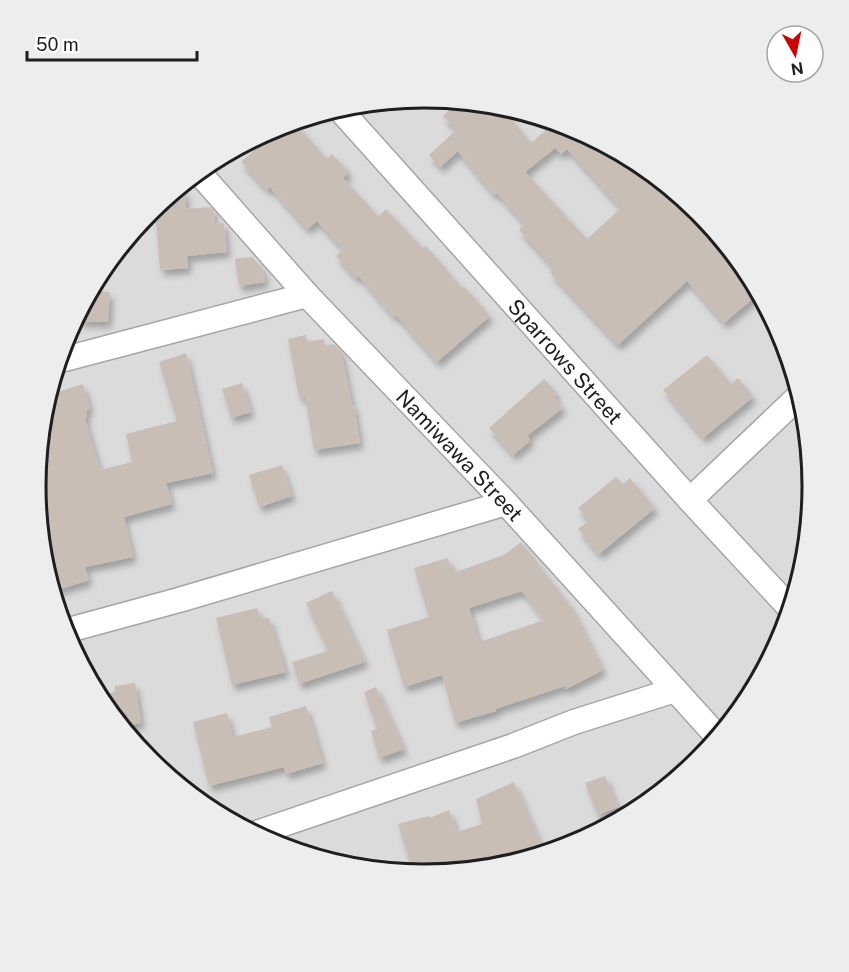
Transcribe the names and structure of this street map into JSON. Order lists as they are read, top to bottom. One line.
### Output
{"streets":{"street":["Sparrows Street","Namiwawa Street"]},"scale_bar":"50 m","north":"bottom"}
